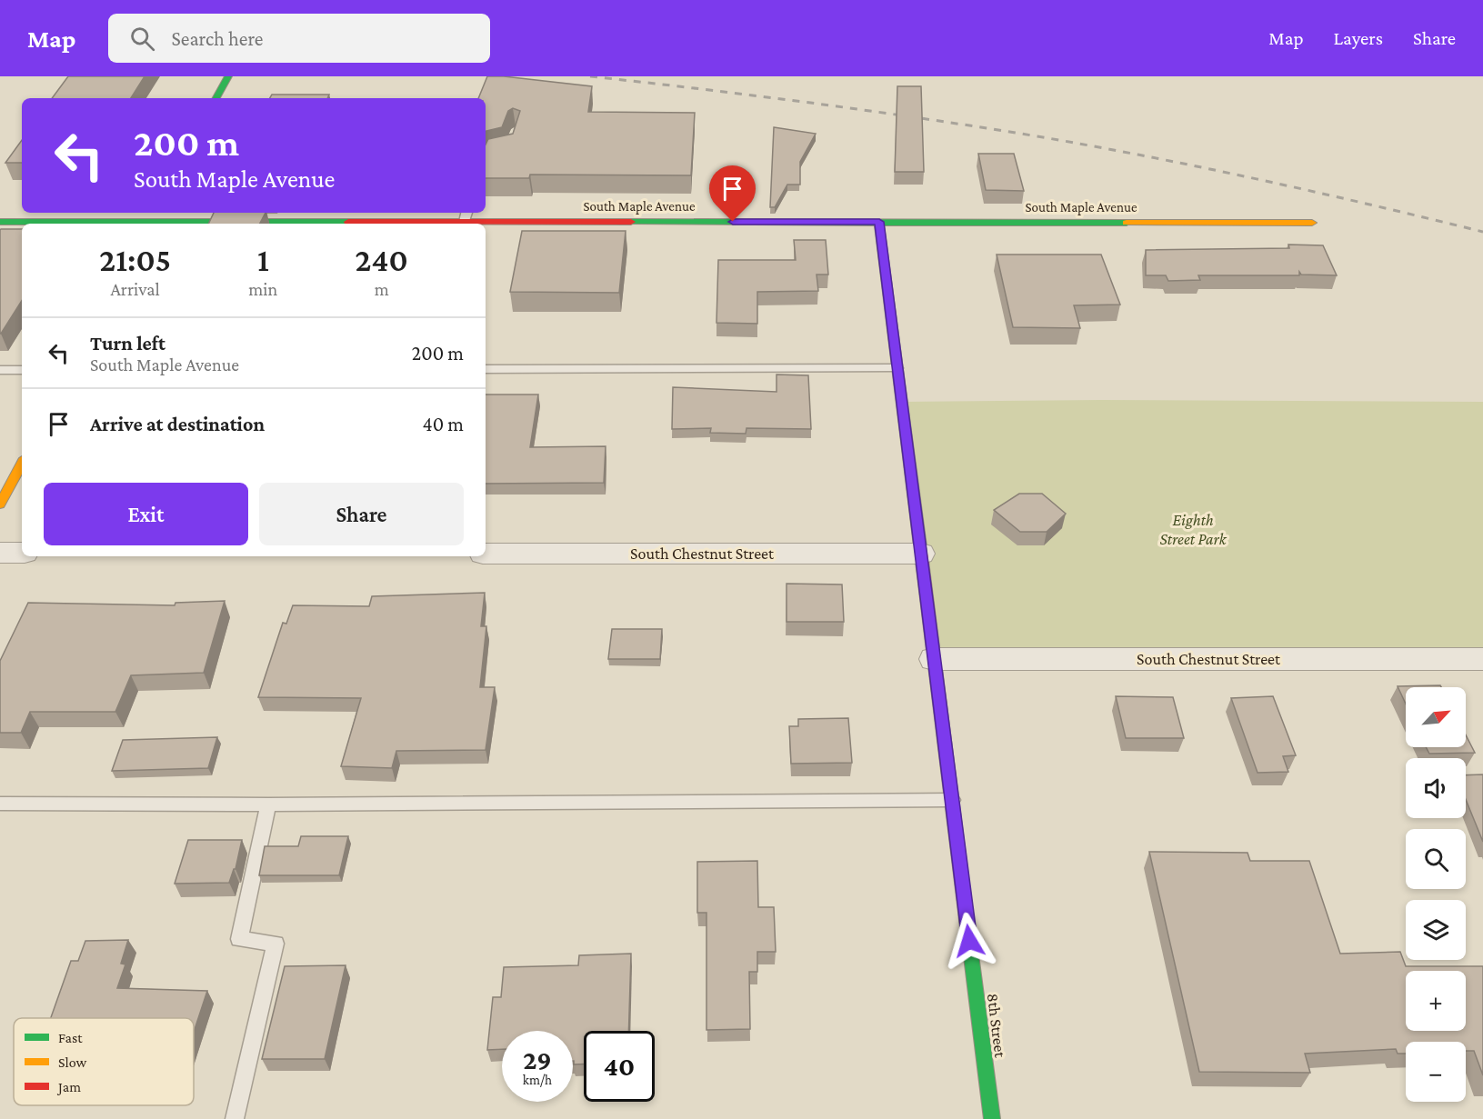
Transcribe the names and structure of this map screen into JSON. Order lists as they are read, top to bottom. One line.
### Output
{"streets":{"street":["South Maple Avenue","South Chestnut Street","8th Street"]},"crossings":[["South Maple Avenue","8th Street"],["South Chestnut Street","8th Street"]],"parks":["Eighth Street Park"],"legend":["Fast","Slow","Jam"],"north":"top right","page":{"header":"Map","search":"Search here","nav":["Map","Layers","Share"],"turn":["200 m","South Maple Avenue"],"eta":["21:05","Arrival","1","min","240","m"],"list":[{"name":"Turn left","note":"South Maple Avenue","value":"200 m"},{"name":"Arrive at destination","value":"40 m"}],"buttons":["Exit","Share"],"map_buttons":["+","−"],"speed":"29 km/h","limit":"40"}}
